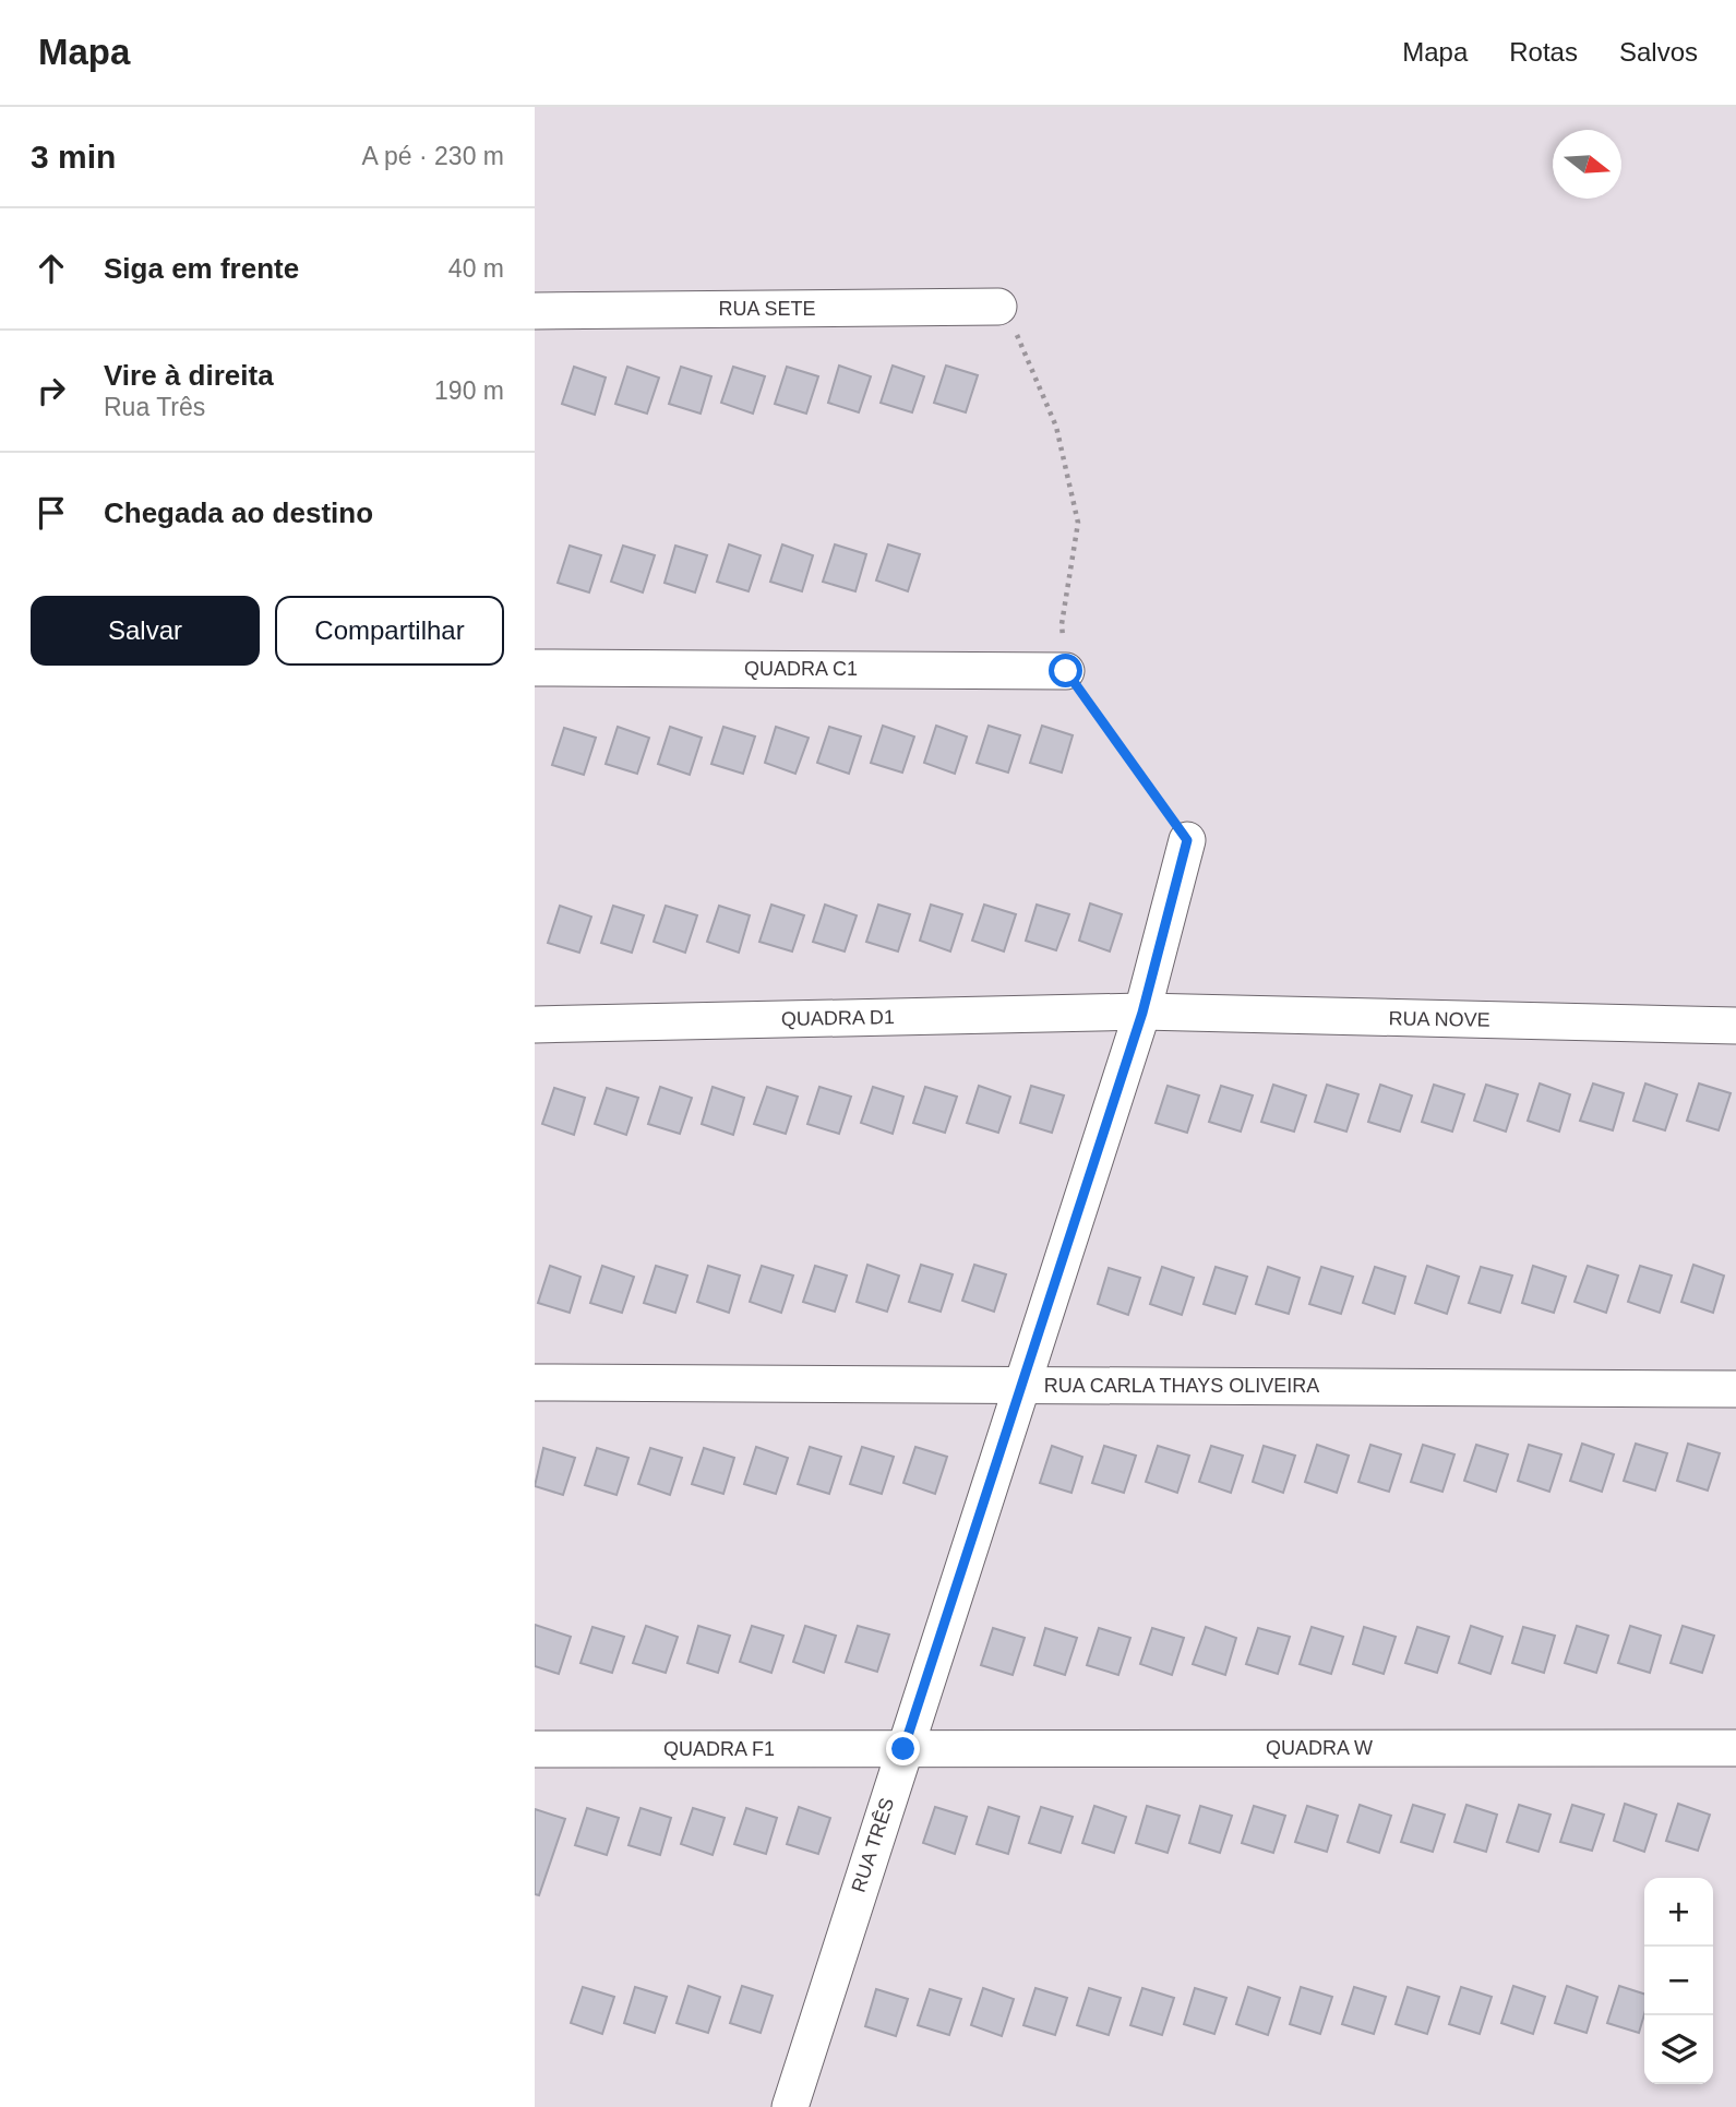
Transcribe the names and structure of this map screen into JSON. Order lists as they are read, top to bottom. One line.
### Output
{"streets":{"street":["RUA SETE","QUADRA C1","QUADRA D1","RUA NOVE","RUA CARLA THAYS OLIVEIRA","QUADRA W","QUADRA F1","RUA TRÊS"]},"crossings":[["QUADRA D1","RUA NOVE"],["QUADRA D1","RUA TRÊS"],["RUA NOVE","RUA TRÊS"],["RUA CARLA THAYS OLIVEIRA","RUA TRÊS"],["QUADRA W","QUADRA F1"],["QUADRA W","RUA TRÊS"],["QUADRA F1","RUA TRÊS"]],"north":"right","page":{"header":"Mapa","nav":["Mapa","Rotas","Salvos"],"heading":["3 min","A pé · 230 m"],"list":[["Siga em frente","40 m"],["Vire à direita","Rua Três","190 m"],"Chegada ao destino"],"buttons":["Salvar","Compartilhar"],"map_buttons":["+","−"]}}
